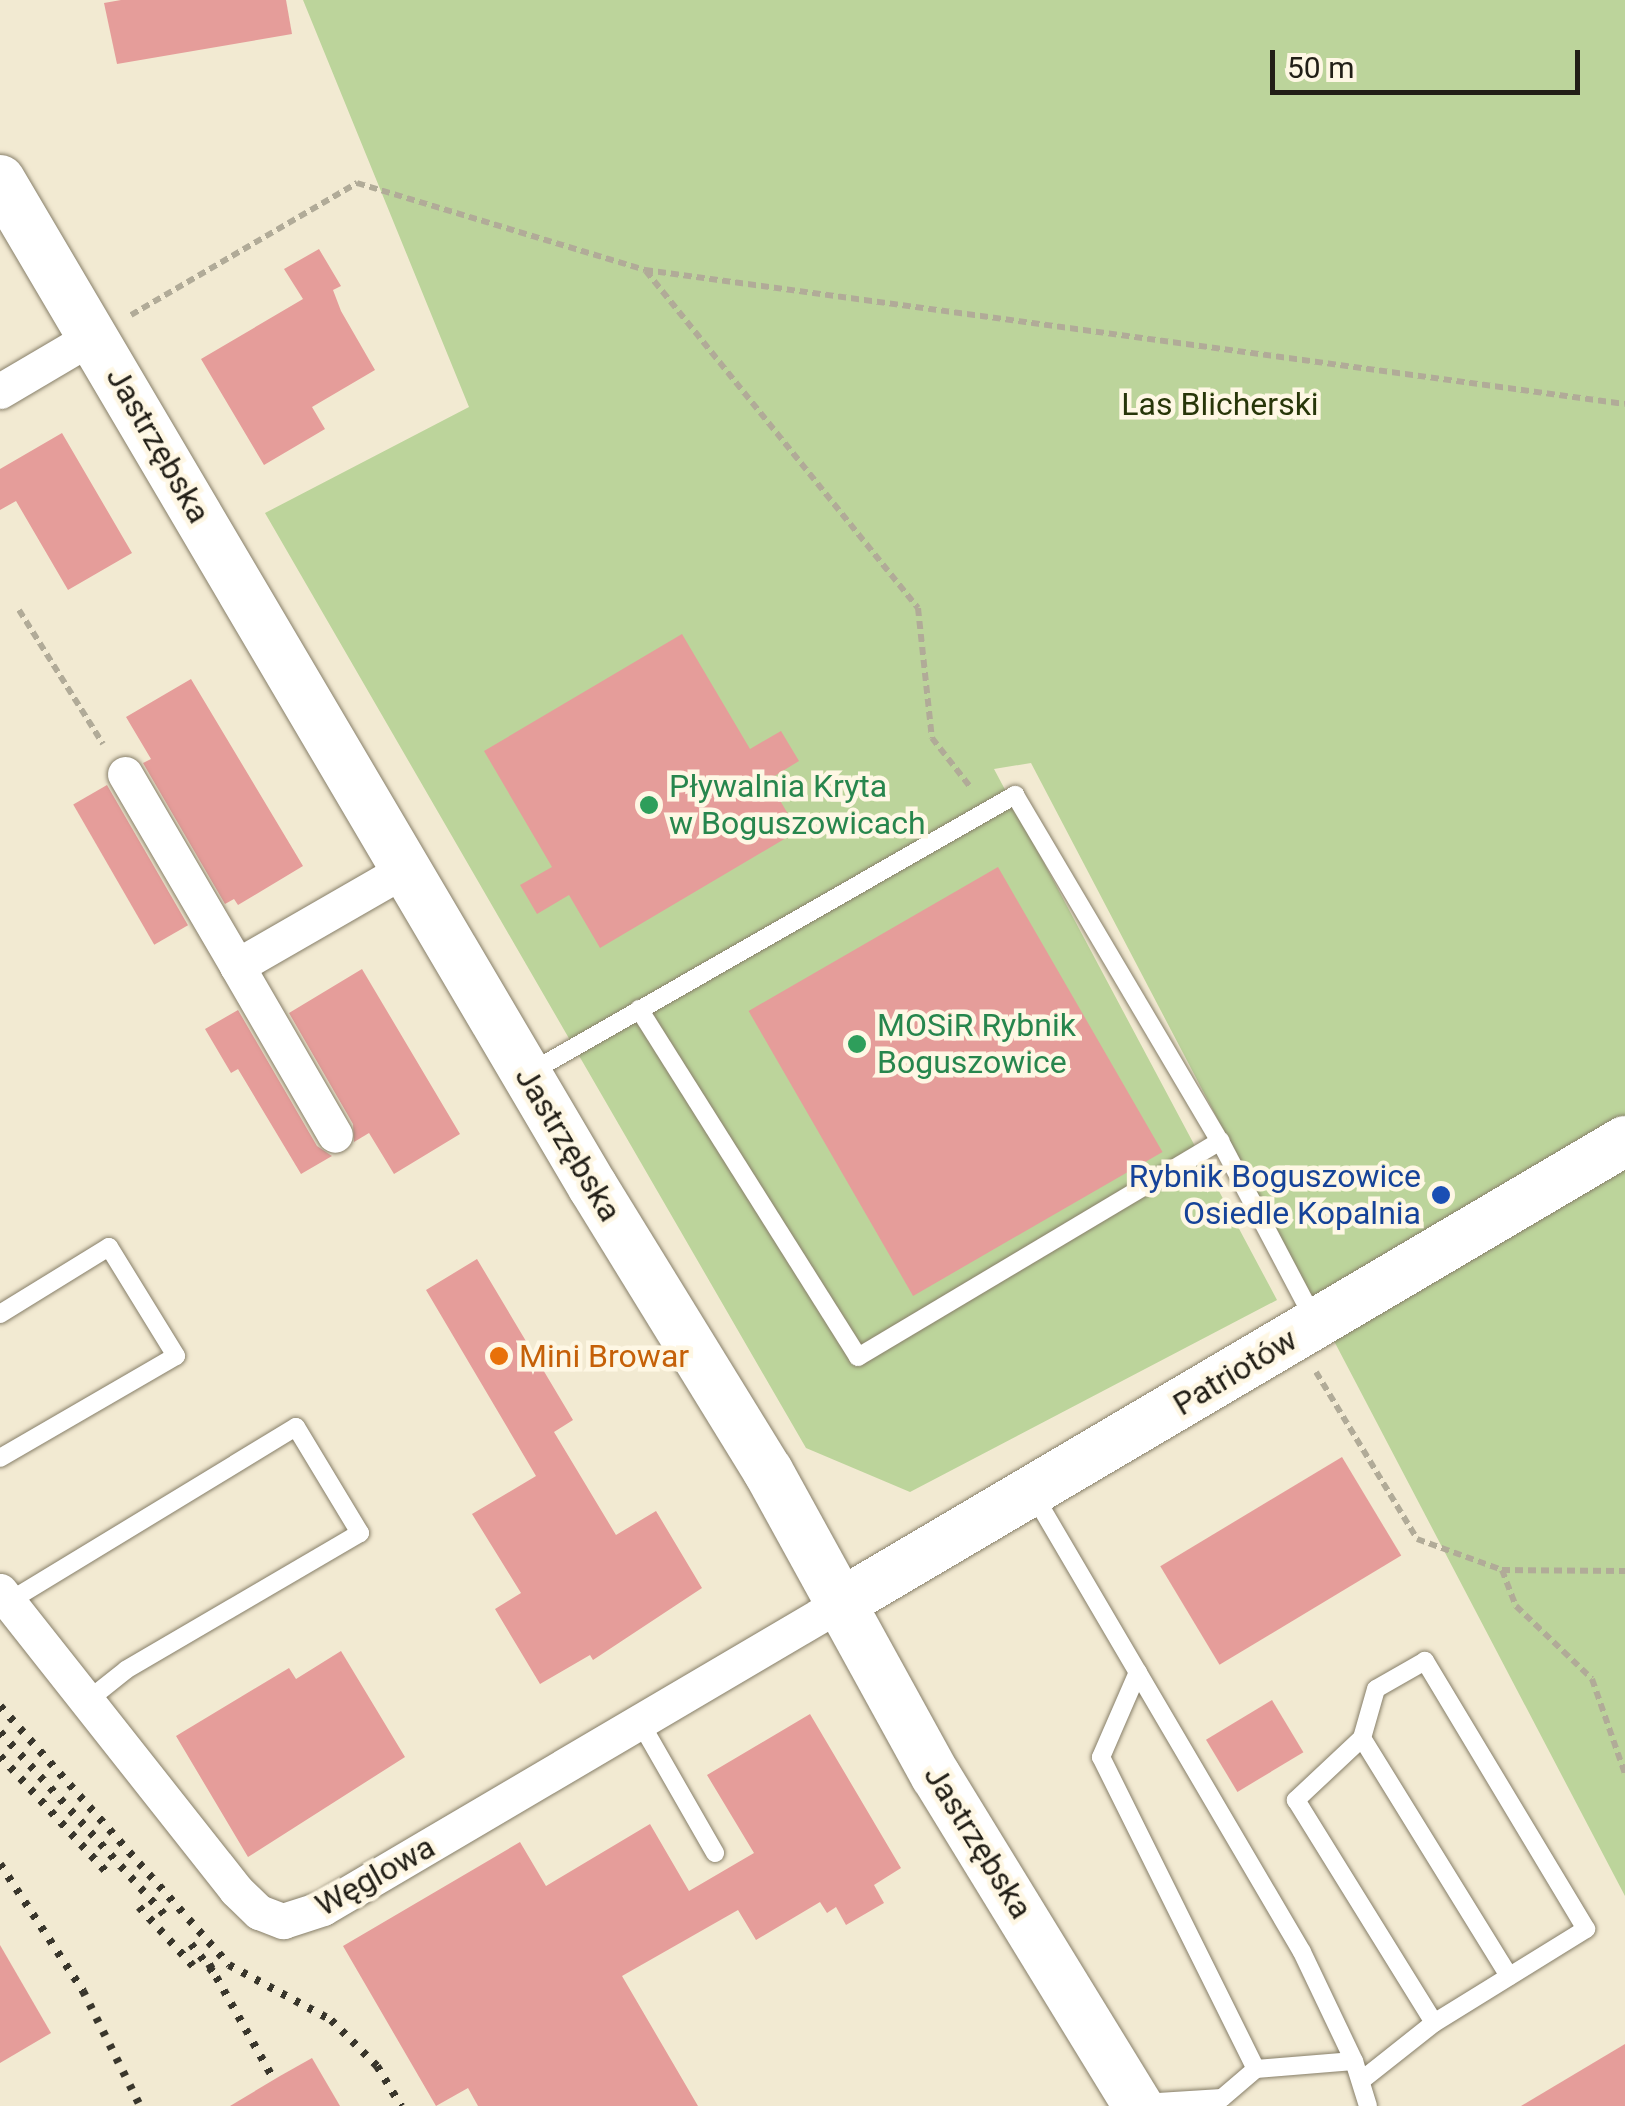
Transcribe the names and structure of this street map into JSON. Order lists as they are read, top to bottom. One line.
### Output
{"streets":{"street":["Jastrzębska","Patriotów","Węglowa"]},"crossings":[["Jastrzębska","Patriotów"],["Jastrzębska","Węglowa"],["Patriotów","Węglowa"]],"parks":["Las Blicherski"],"places":["Pływalnia Kryta w Boguszowicach","MOSiR Rybnik Boguszowice","Rybnik Boguszowice Osiedle Kopalnia","Mini Browar"],"scale_bar":"50 m"}
